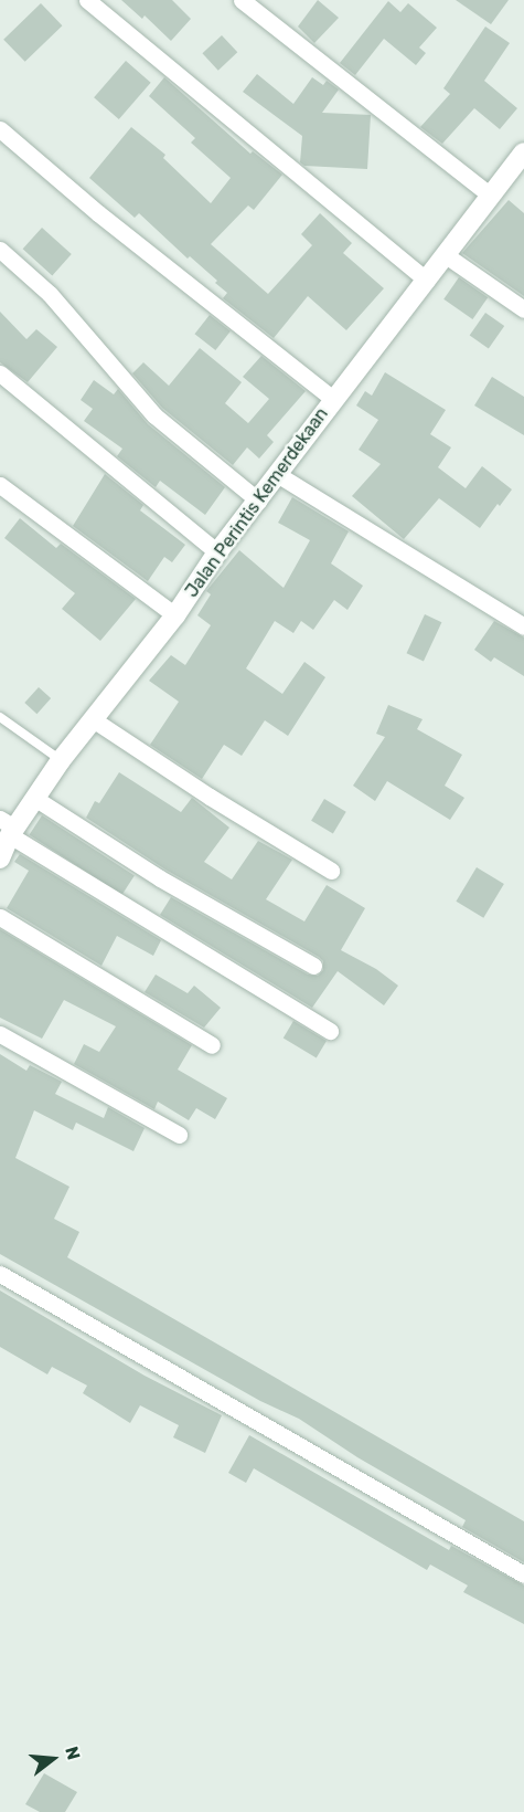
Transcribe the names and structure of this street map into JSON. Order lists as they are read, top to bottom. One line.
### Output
{"streets":{"street":["Jalan Perintis Kemerdekaan"]},"north":"right"}
